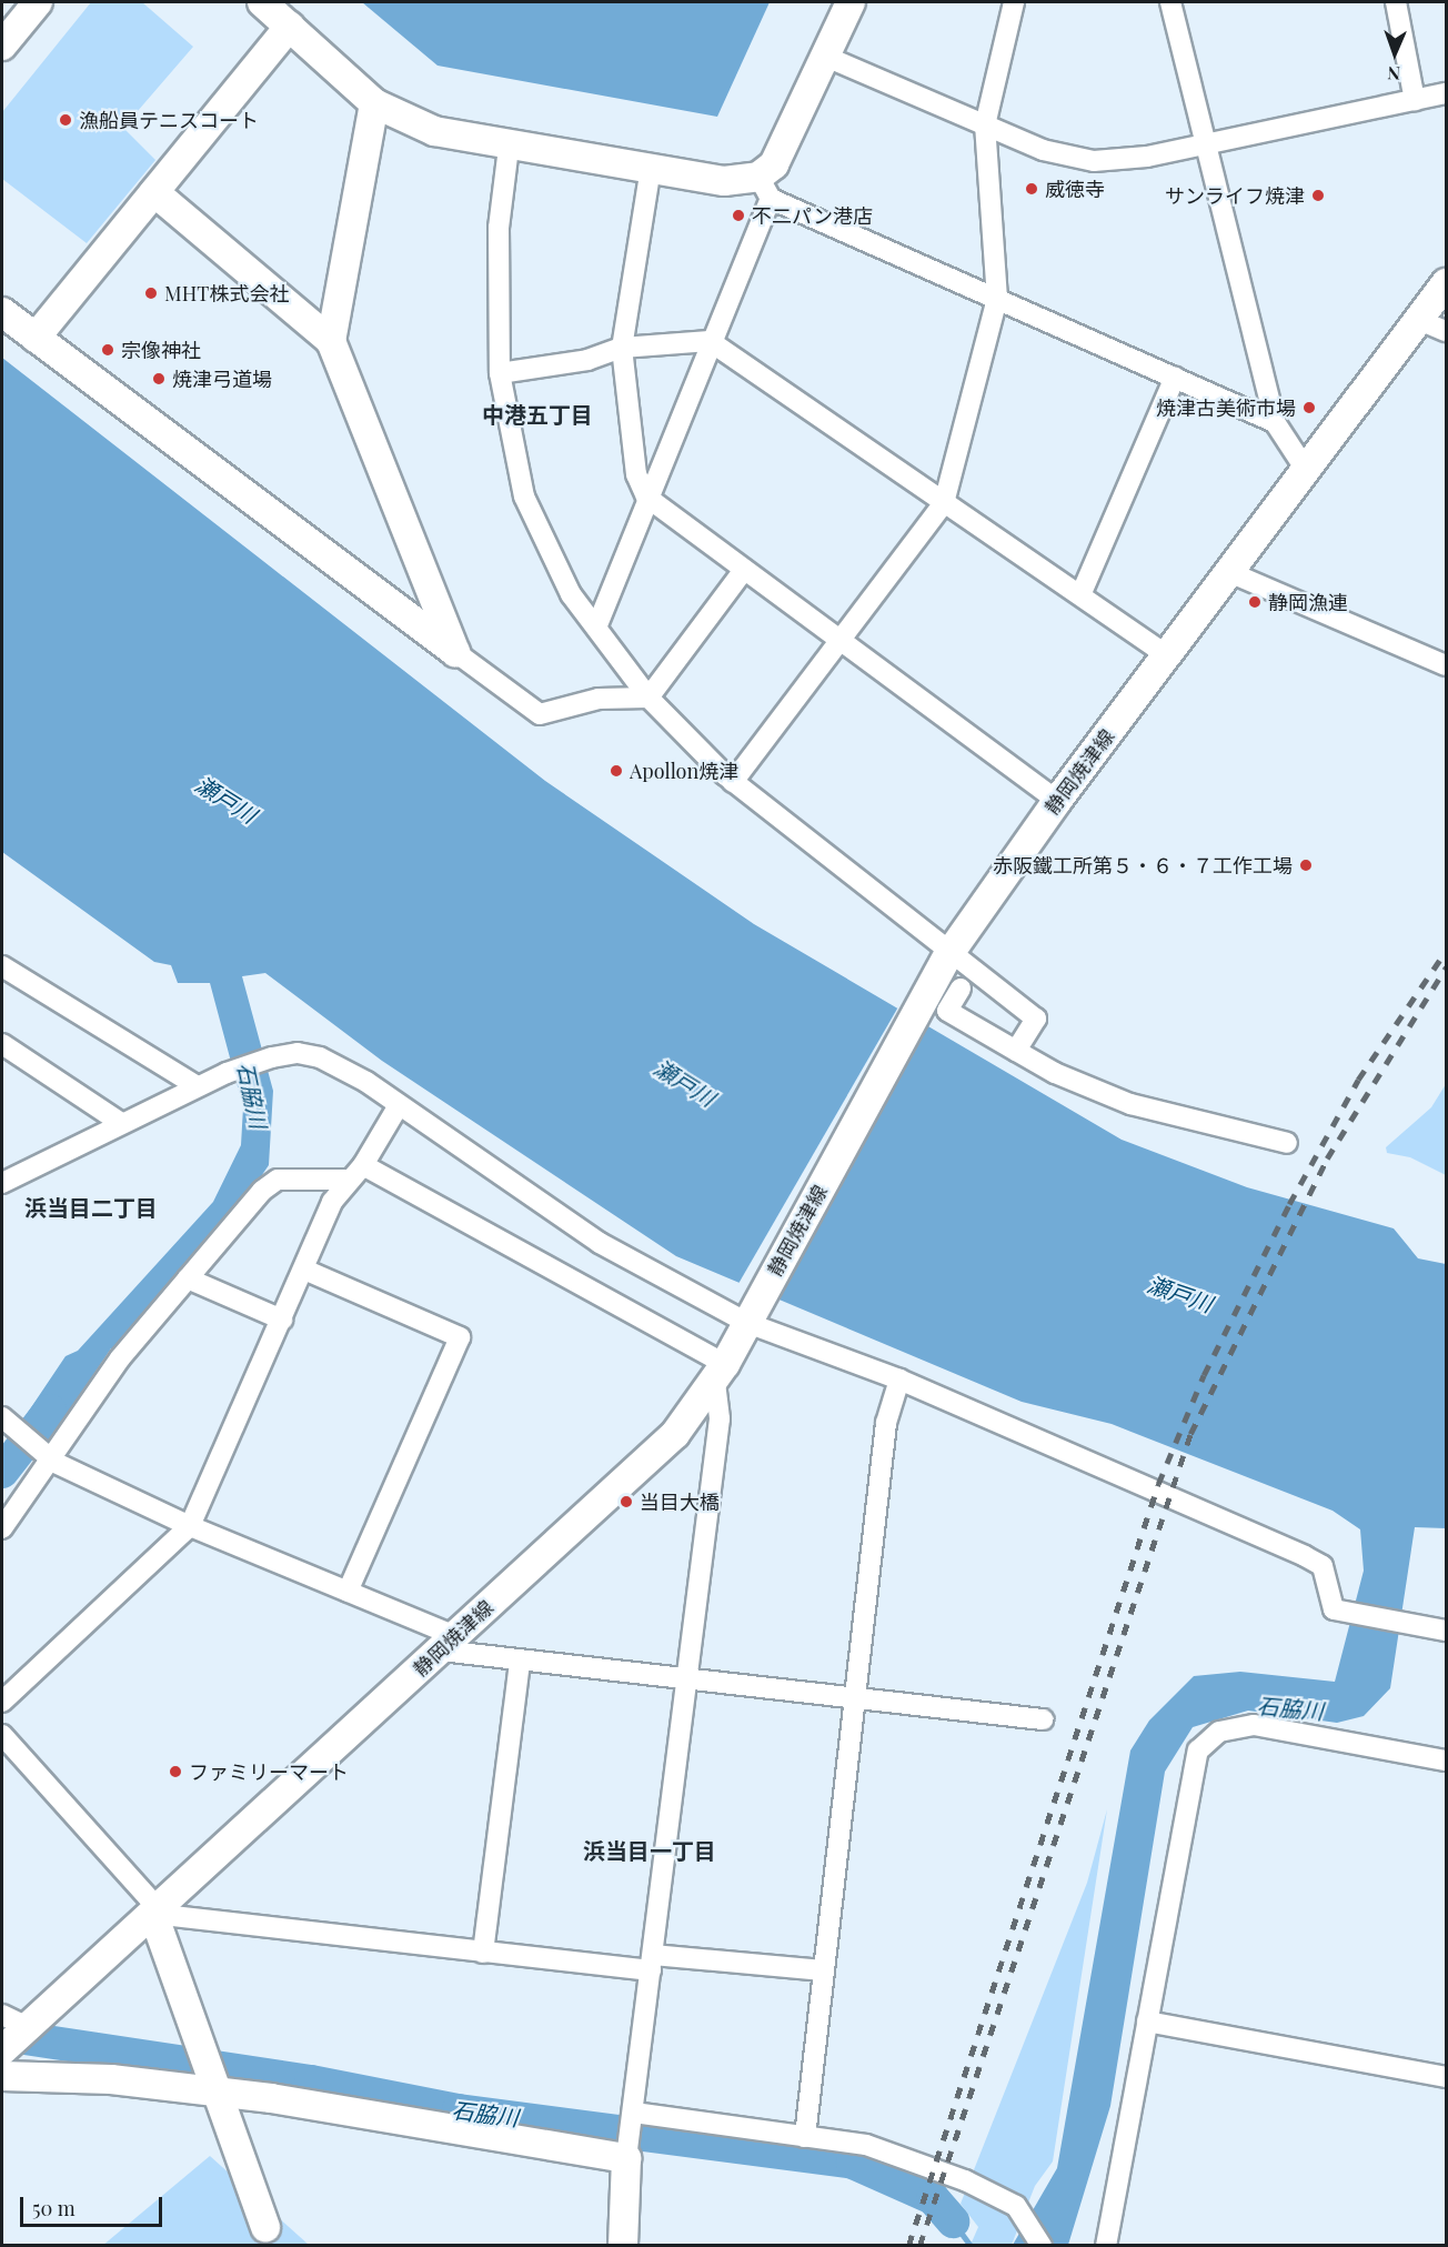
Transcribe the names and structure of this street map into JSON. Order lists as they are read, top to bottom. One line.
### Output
{"streets":{"street":["静岡焼津線"]},"districts":["中港五丁目","浜当目二丁目","浜当目一丁目"],"water":["瀬戸川","石脇川"],"places":["漁船員テニスコート","威徳寺","サンライフ焼津","不二パン港店","MHT株式会社","宗像神社","焼津弓道場","焼津古美術市場","静岡漁連","Apollon焼津","赤阪鐵工所第５・６・７工作工場","当目大橋","ファミリーマート"],"scale_bar":"50 m","north":"bottom"}
